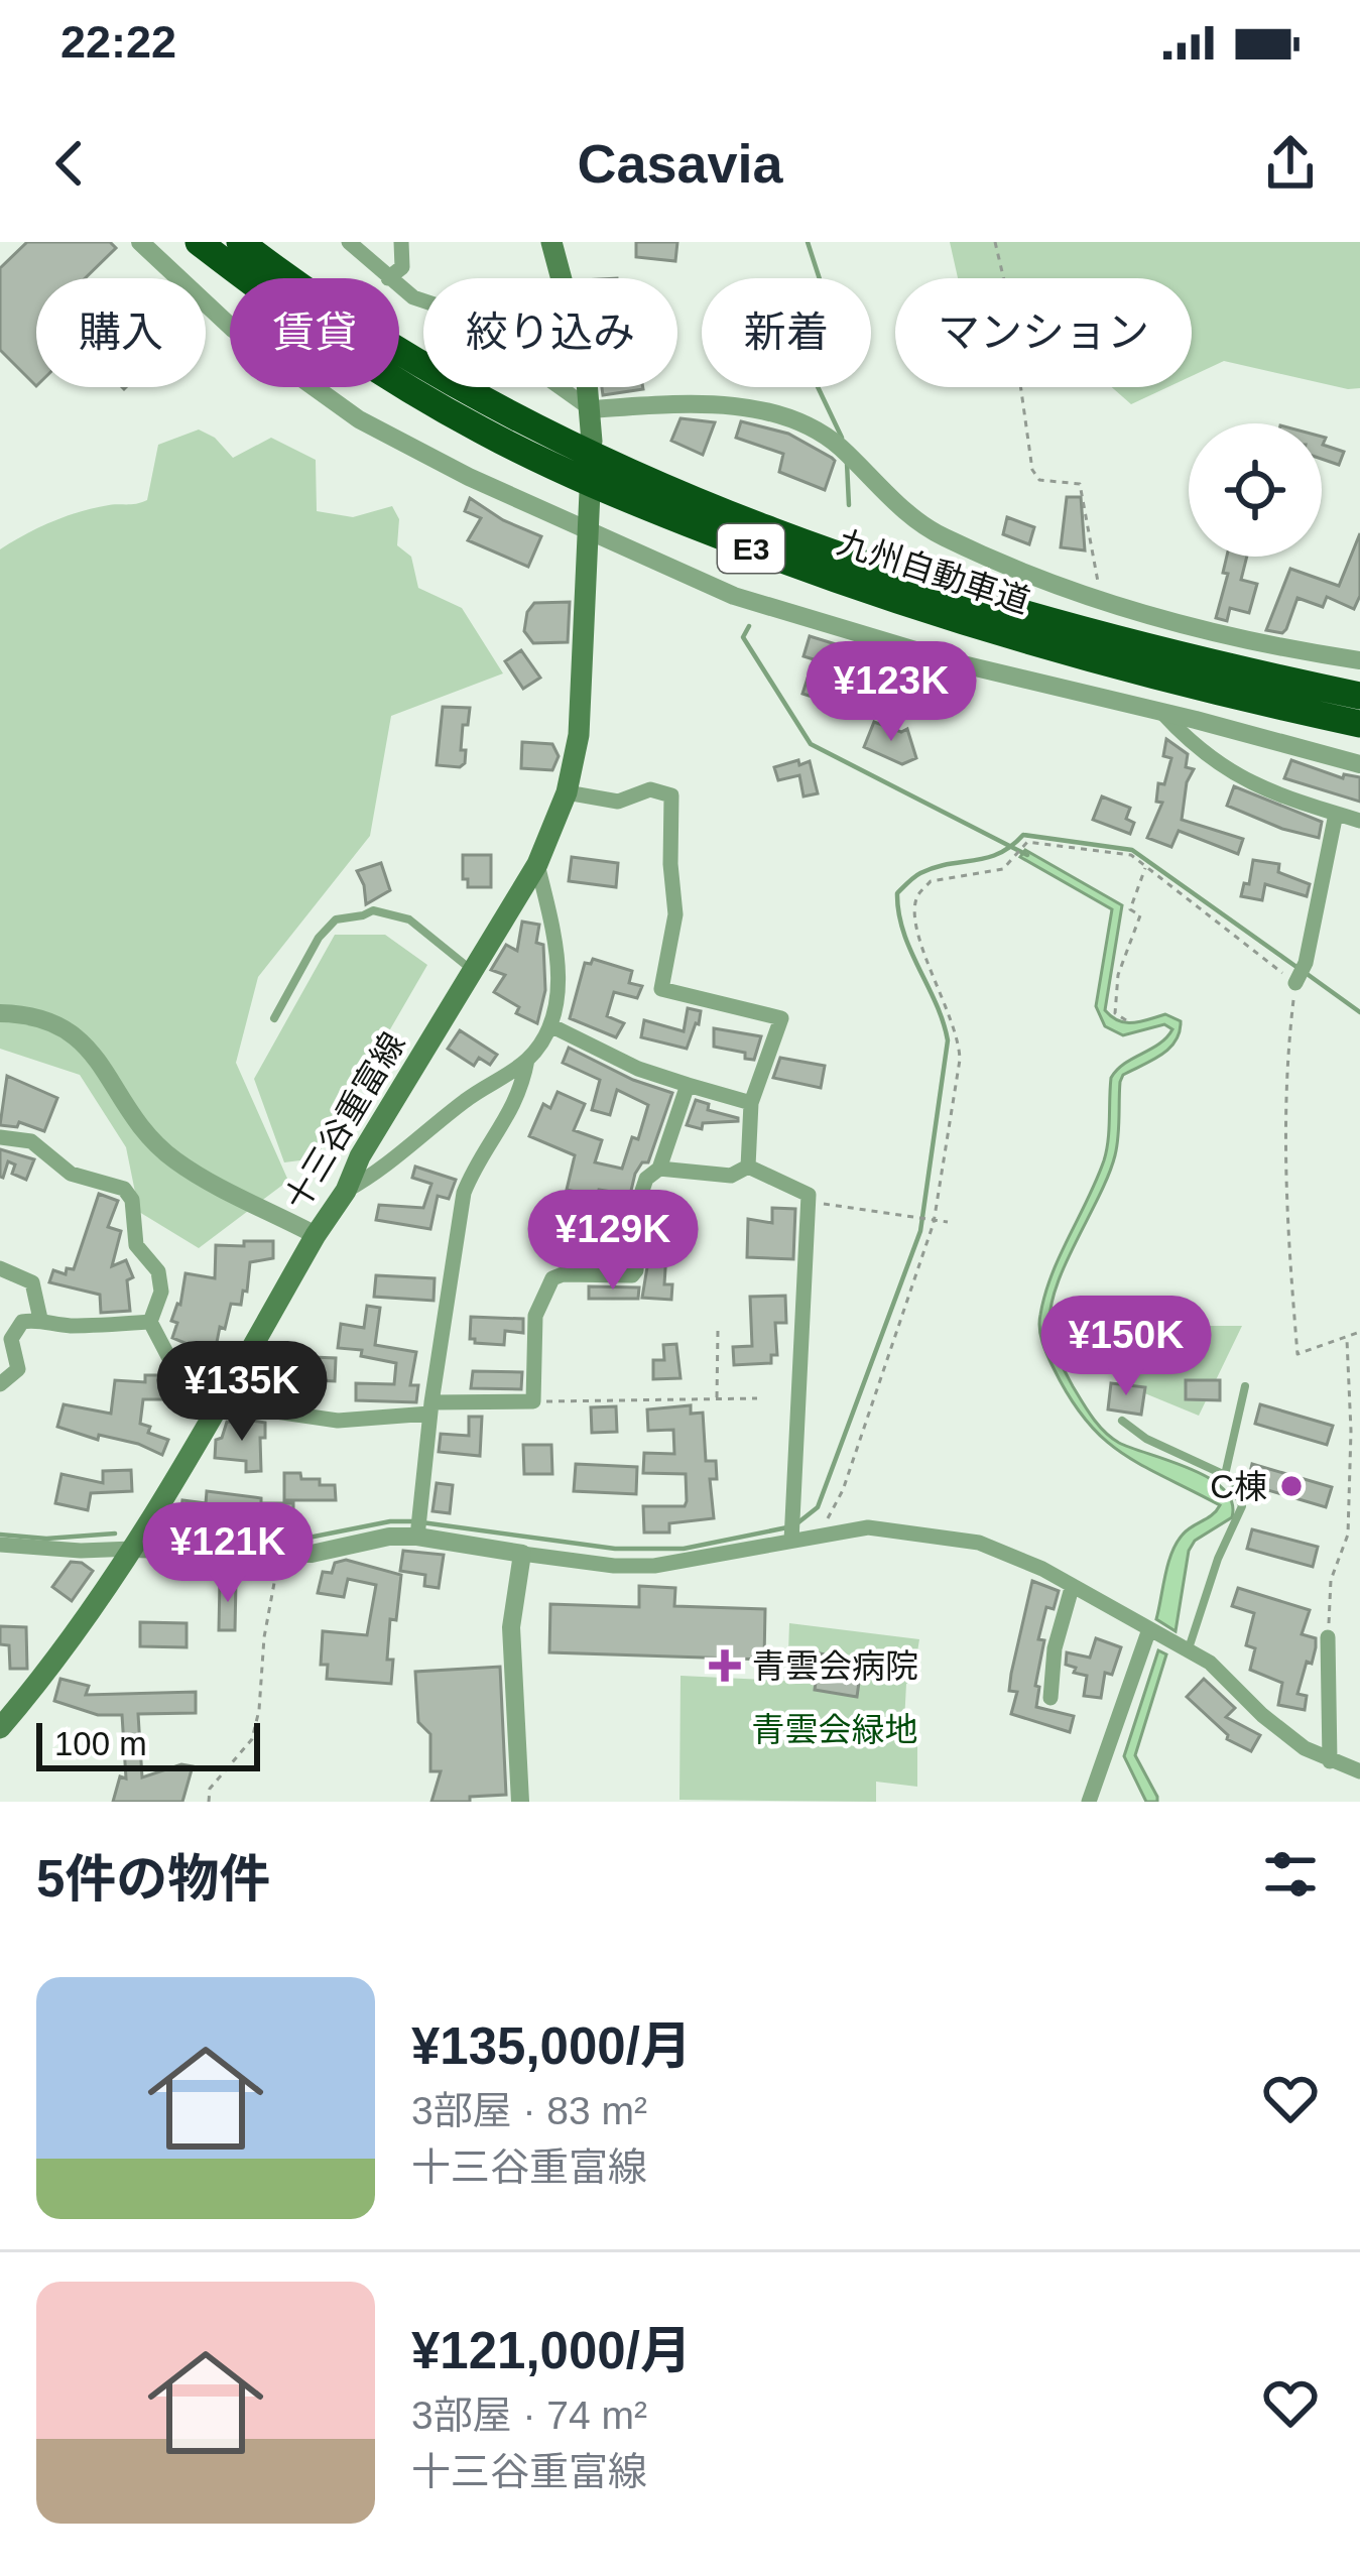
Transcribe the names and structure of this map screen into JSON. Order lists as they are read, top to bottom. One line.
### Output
{"streets":{"highway":["E3","九州自動車道"],"main road":["十三谷重富線"]},"parks":["青雲会緑地"],"places":{"other":["C棟"],"health":["青雲会病院"]},"scale_bar":"100 m","page":{"status":"22:22","header":"Casavia","chip":["購入","賃貸","絞り込み","新着","マンション"],"price":["¥123K","¥129K","¥150K","¥135K","¥121K"],"scale":"100 m","heading":"5件の物件","list":[{"name":"¥135,000/月","note":"3部屋 · 83 m² · 十三谷重富線"},{"name":"¥121,000/月","note":"3部屋 · 74 m² · 十三谷重富線"}]}}
